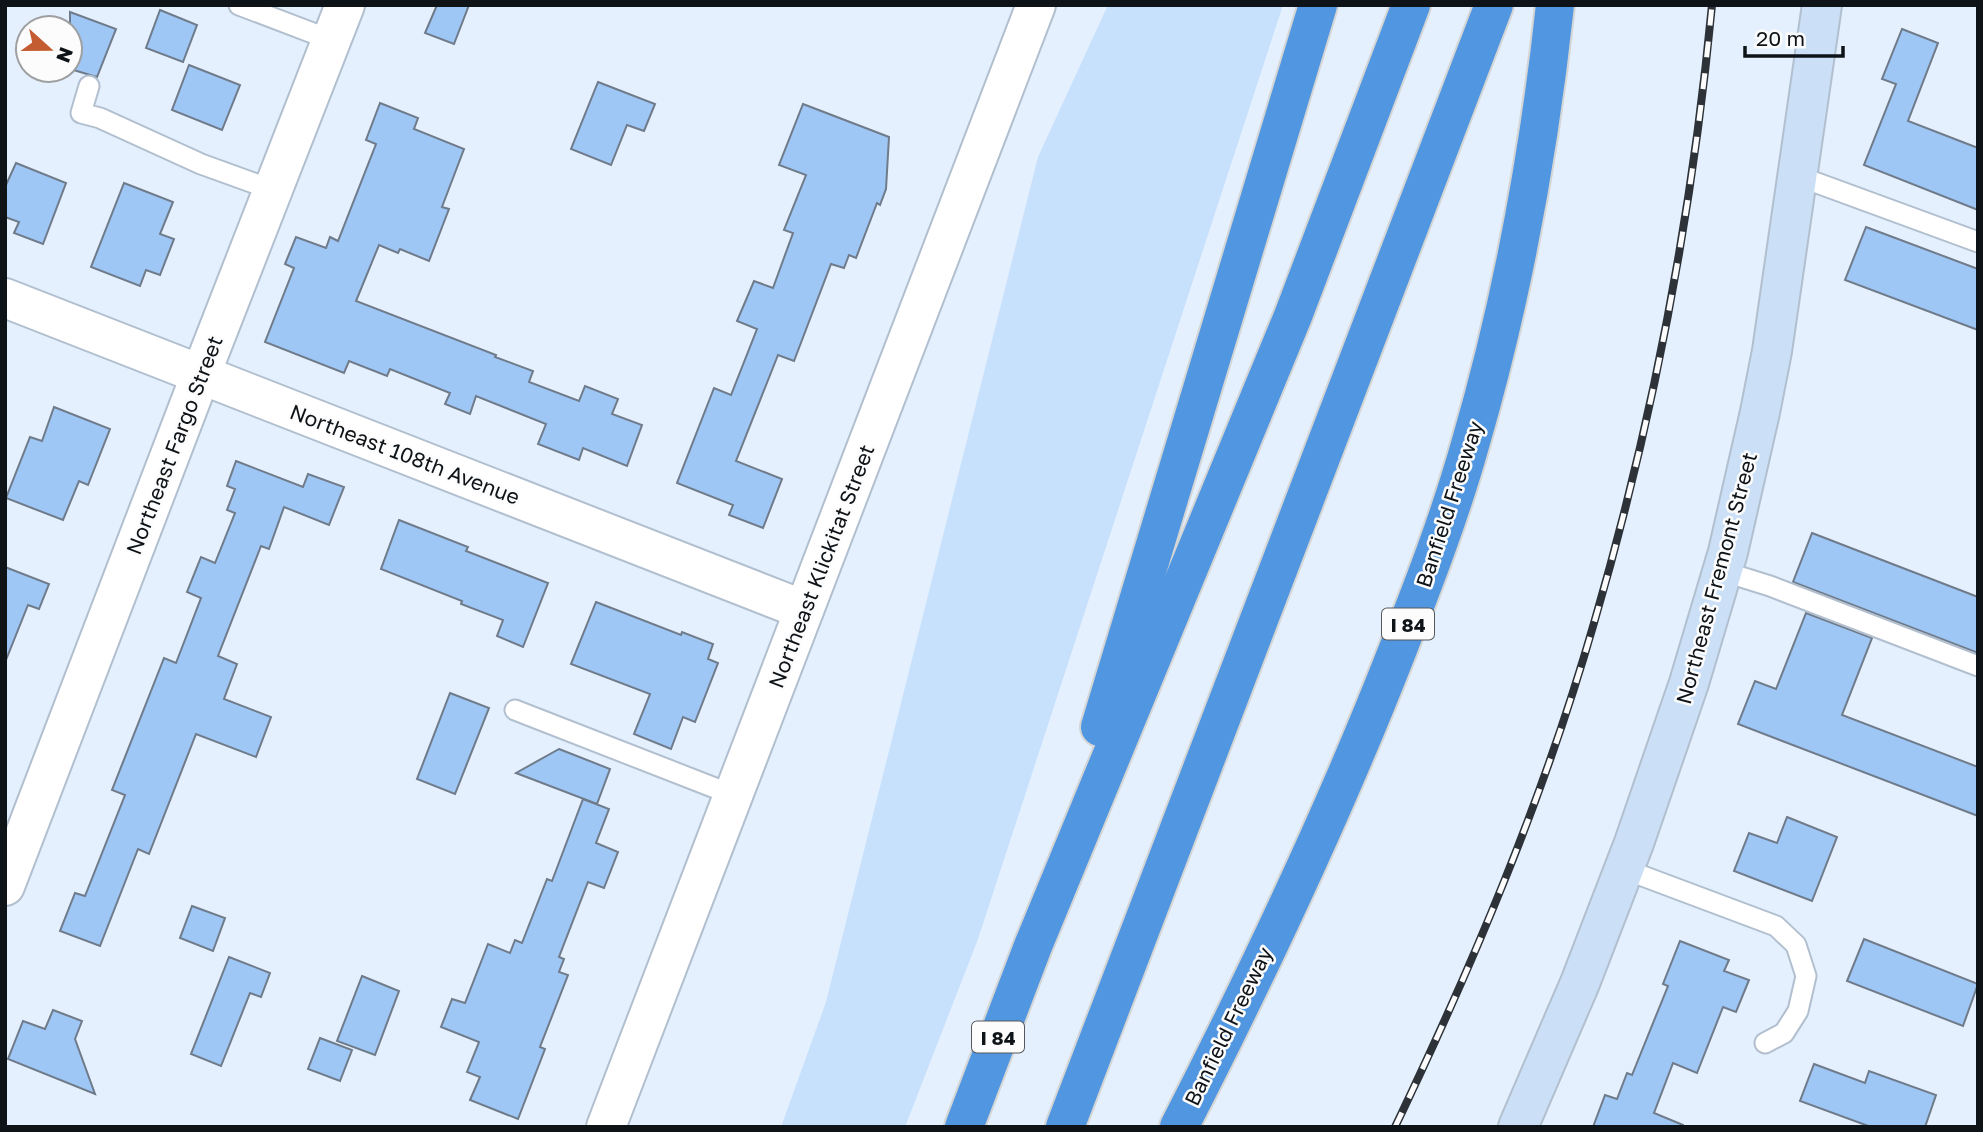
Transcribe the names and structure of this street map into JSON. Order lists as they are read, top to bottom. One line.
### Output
{"streets":{"highway":["Banfield Freeway","I 84"],"main road":["Northeast Fremont Street"],"street":["Northeast Fargo Street","Northeast 108th Avenue","Northeast Klickitat Street"]},"crossings":[["Northeast Fargo Street","Northeast 108th Avenue"],["Northeast 108th Avenue","Northeast Klickitat Street"]],"scale_bar":"20 m","north":"right"}
